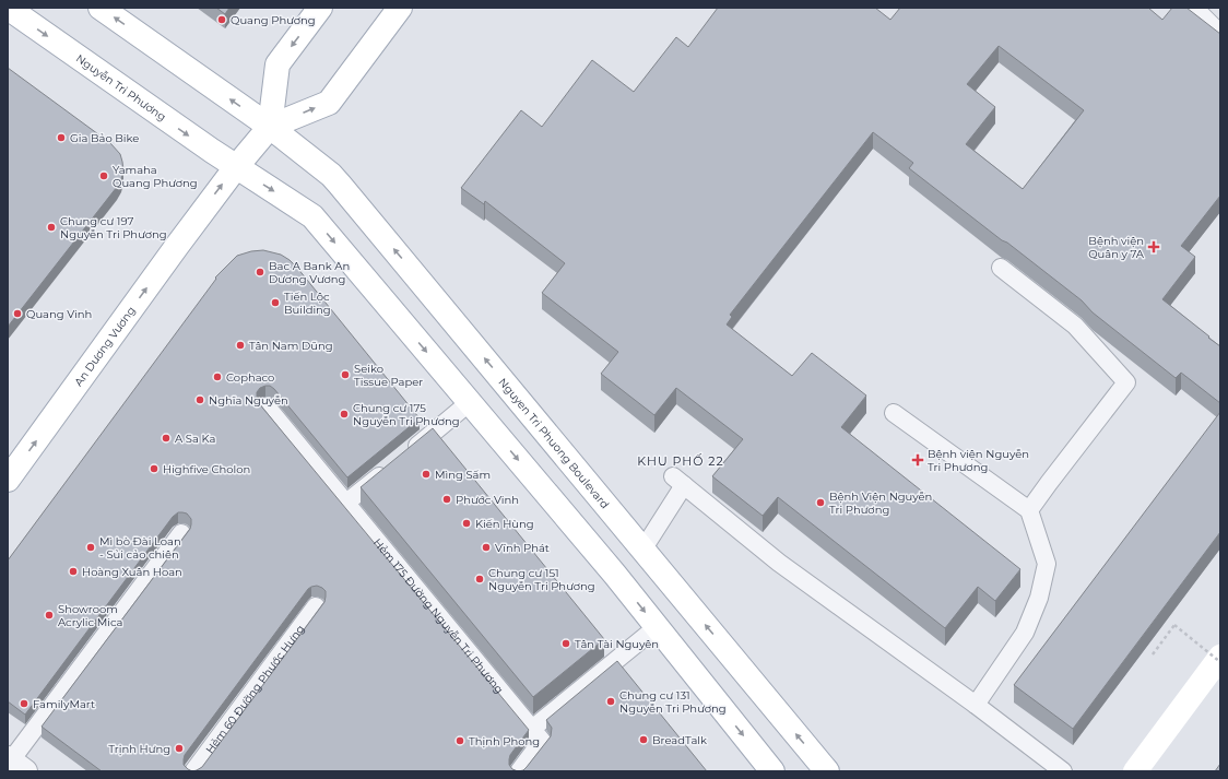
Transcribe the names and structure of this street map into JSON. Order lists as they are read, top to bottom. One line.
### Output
{"streets":{"main road":["Nguyễn Tri Phương","An Dương Vương","Nguyen Tri Phuong Boulevard"],"lane":["Hẻm 175 Đường Nguyễn Tri Phương","Hẻm 60 Đường Phước Hưng"]},"crossings":[["Nguyễn Tri Phương","An Dương Vương"],["An Dương Vương","Nguyen Tri Phuong Boulevard"]],"one_way":["An Dương Vương"],"districts":["KHU PHỐ 22"],"places":{"other":["Quang Phương","Gia Bảo Bike","Yamaha Quang Phương","Chung cư 197 Nguyễn Tri Phương","Bac A Bank An Dương Vương","Tiến Lộc Building","Quang Vinh","Tân Nam Dũng","Seiko Tissue Paper","Cophaco","Nghĩa Nguyễn","Chung cư 175 Nguyễn Tri Phương","A Sa Ka","Highfive Cholon","Mìng Sấm","Phước Vinh","Bệnh Viện Nguyễn Tri Phương","Kiến Hùng","Mì bò Đài Loan - Sủi cảo chiên","Vĩnh Phát","Hoàng Xuân Hoan","Chung cư 151 Nguyễn Tri Phương","Showroom Acrylic Mica","Tân Tài Nguyên","Chung cư 131 Nguyễn Tri Phương","FamilyMart","BreadTalk","Thịnh Phong","Trịnh Hưng"],"health":["Bệnh viện Quân y 7A","Bệnh viện Nguyễn Tri Phương"]}}
